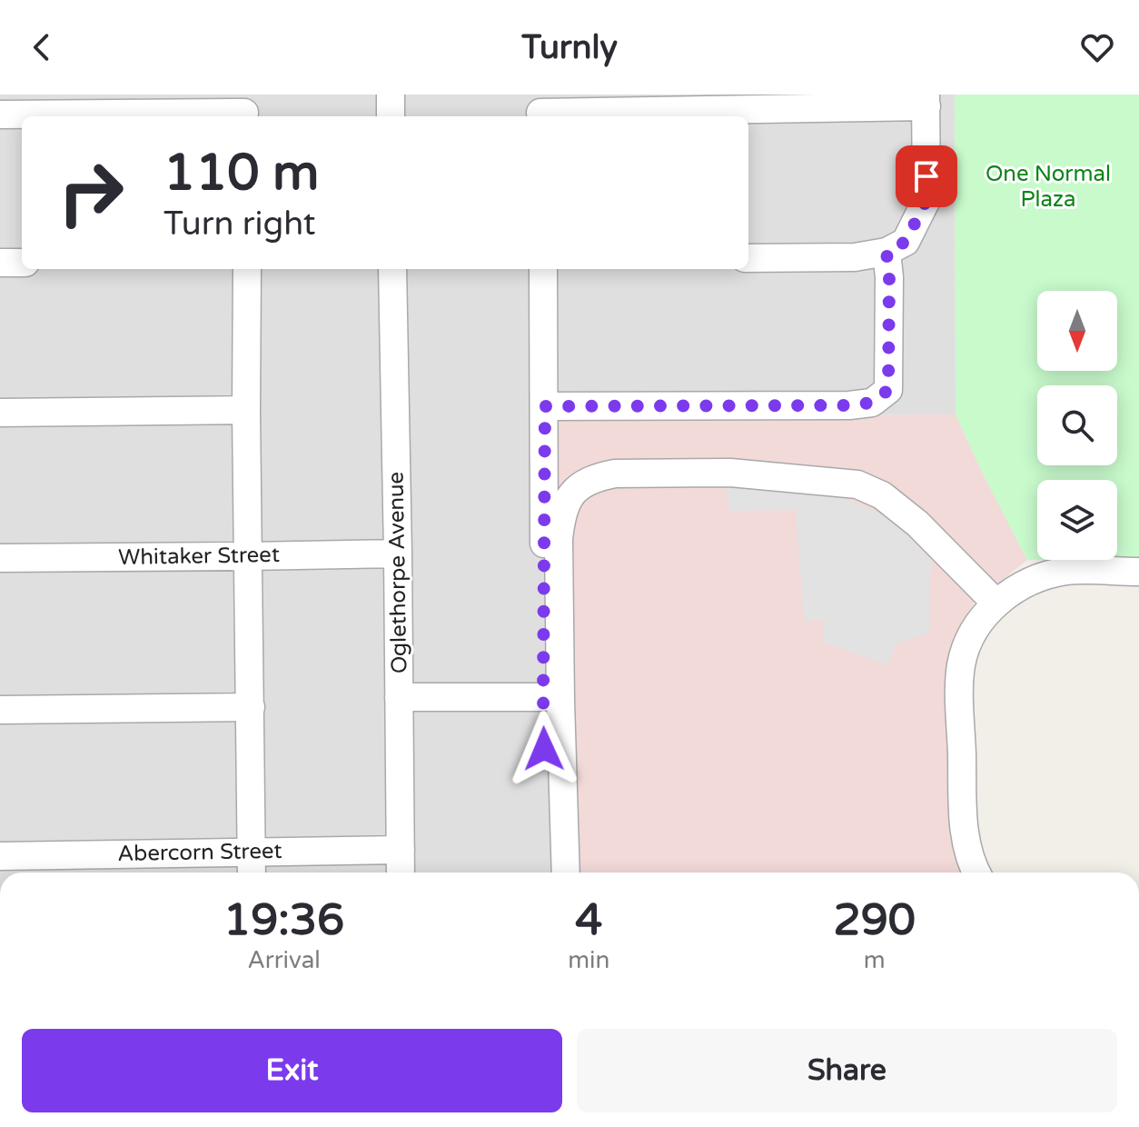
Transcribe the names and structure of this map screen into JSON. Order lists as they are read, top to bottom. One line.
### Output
{"streets":{"street":["Whitaker Street","Oglethorpe Avenue","Abercorn Street"]},"crossings":[["Whitaker Street","Oglethorpe Avenue"],["Oglethorpe Avenue","Abercorn Street"]],"parks":["One Normal Plaza"],"north":"bottom","page":{"header":"Turnly","turn":["110 m","Turn right"],"eta":["19:36","Arrival","4","min","290","m"],"buttons":["Exit","Share"]}}
